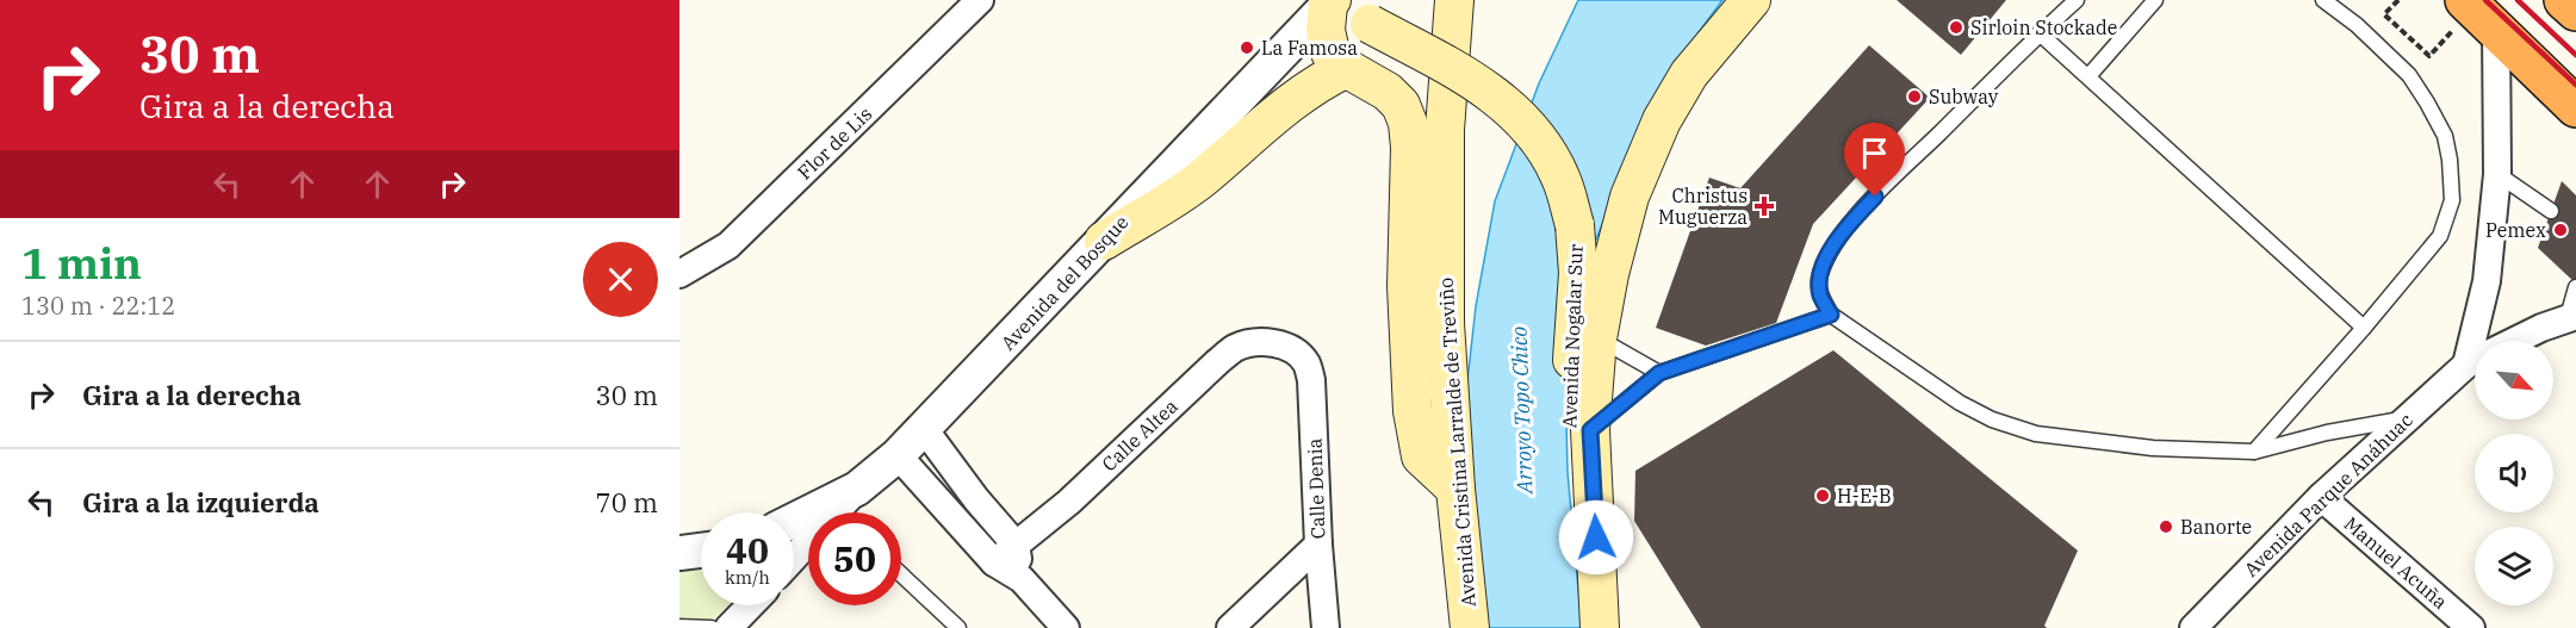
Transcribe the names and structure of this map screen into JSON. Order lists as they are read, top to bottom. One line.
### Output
{"streets":{"main road":["Avenida Nogalar Sur","Avenida Cristina Larralde de Treviño"],"street":["Flor de Lis","Avenida del Bosque","Calle Altea","Calle Denia","Avenida Parque Anáhuac","Manuel Acuña"]},"crossings":[["Avenida del Bosque","Avenida Nogalar Sur"],["Calle Altea","Calle Denia"],["Avenida Parque Anáhuac","Manuel Acuña"]],"water":["Arroyo Topo Chico"],"places":{"other":["Sirloin Stockade","La Famosa","Subway","Pemex","H-E-B","Banorte"],"health":["Christus Muguerza"]},"north":"bottom right","page":{"turn":["30 m","Gira a la derecha"],"heading":["1 min","130 m · 22:12"],"list":[{"name":"Gira a la derecha","value":"30 m"},{"name":"Gira a la izquierda","value":"70 m"}],"speed":"40 km/h","limit":"50"}}
